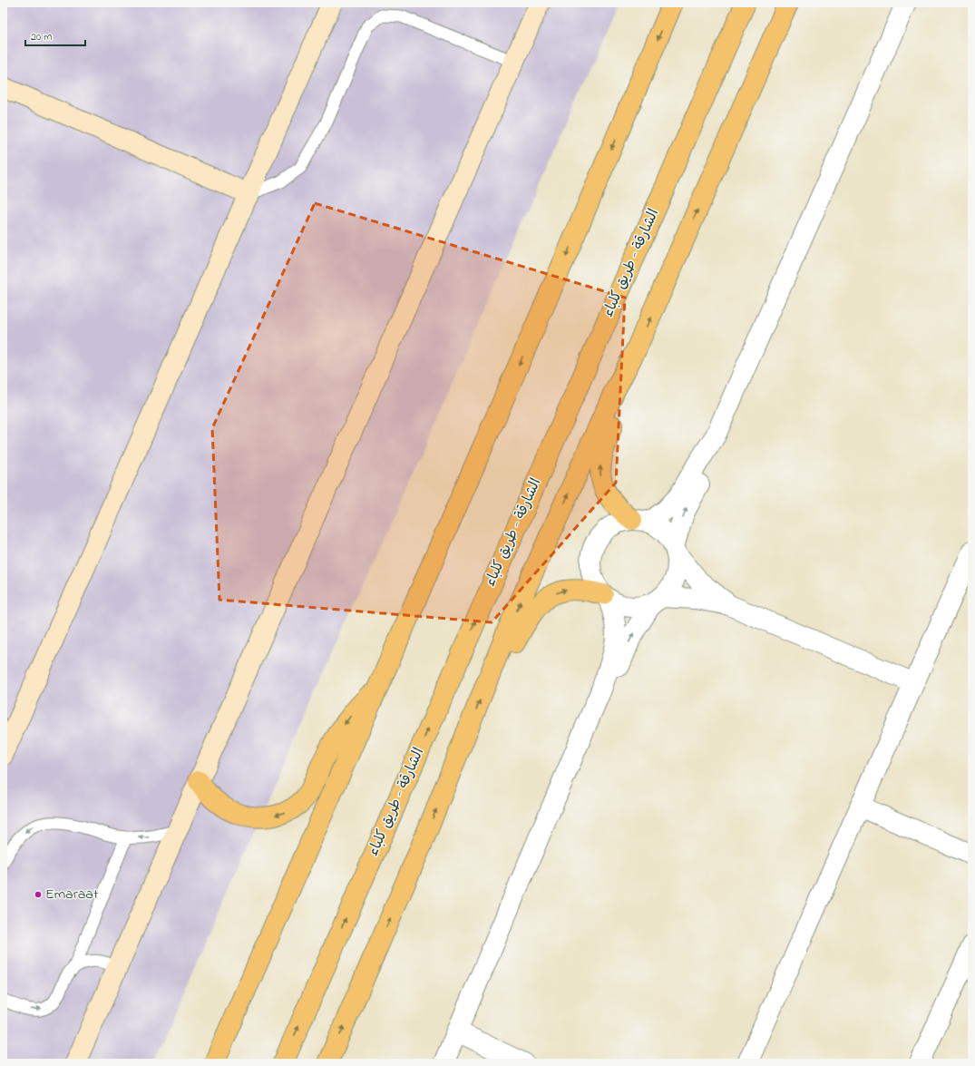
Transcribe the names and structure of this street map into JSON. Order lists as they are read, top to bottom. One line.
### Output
{"streets":{"highway":["الشارقة - طريق كلباء"]},"places":["Emaraat"],"scale_bar":"20 m"}
